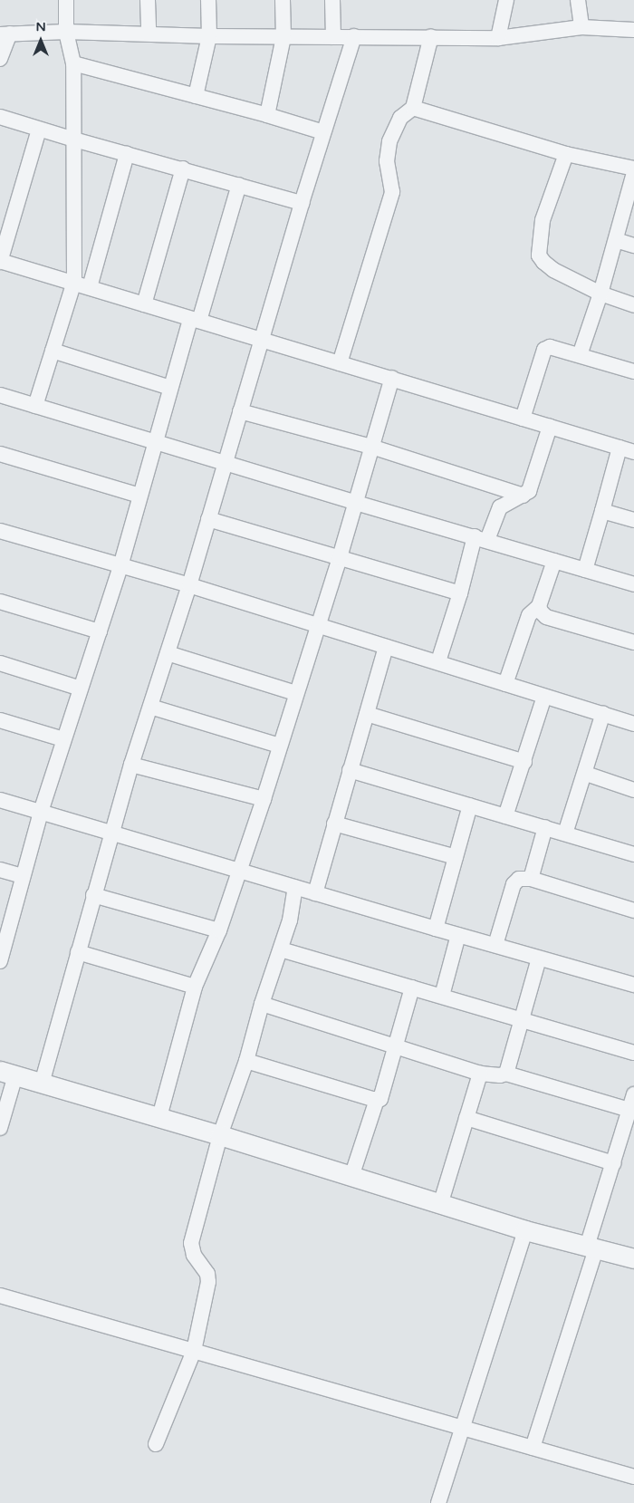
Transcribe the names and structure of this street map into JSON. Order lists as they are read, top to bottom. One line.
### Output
{"north":"top"}
